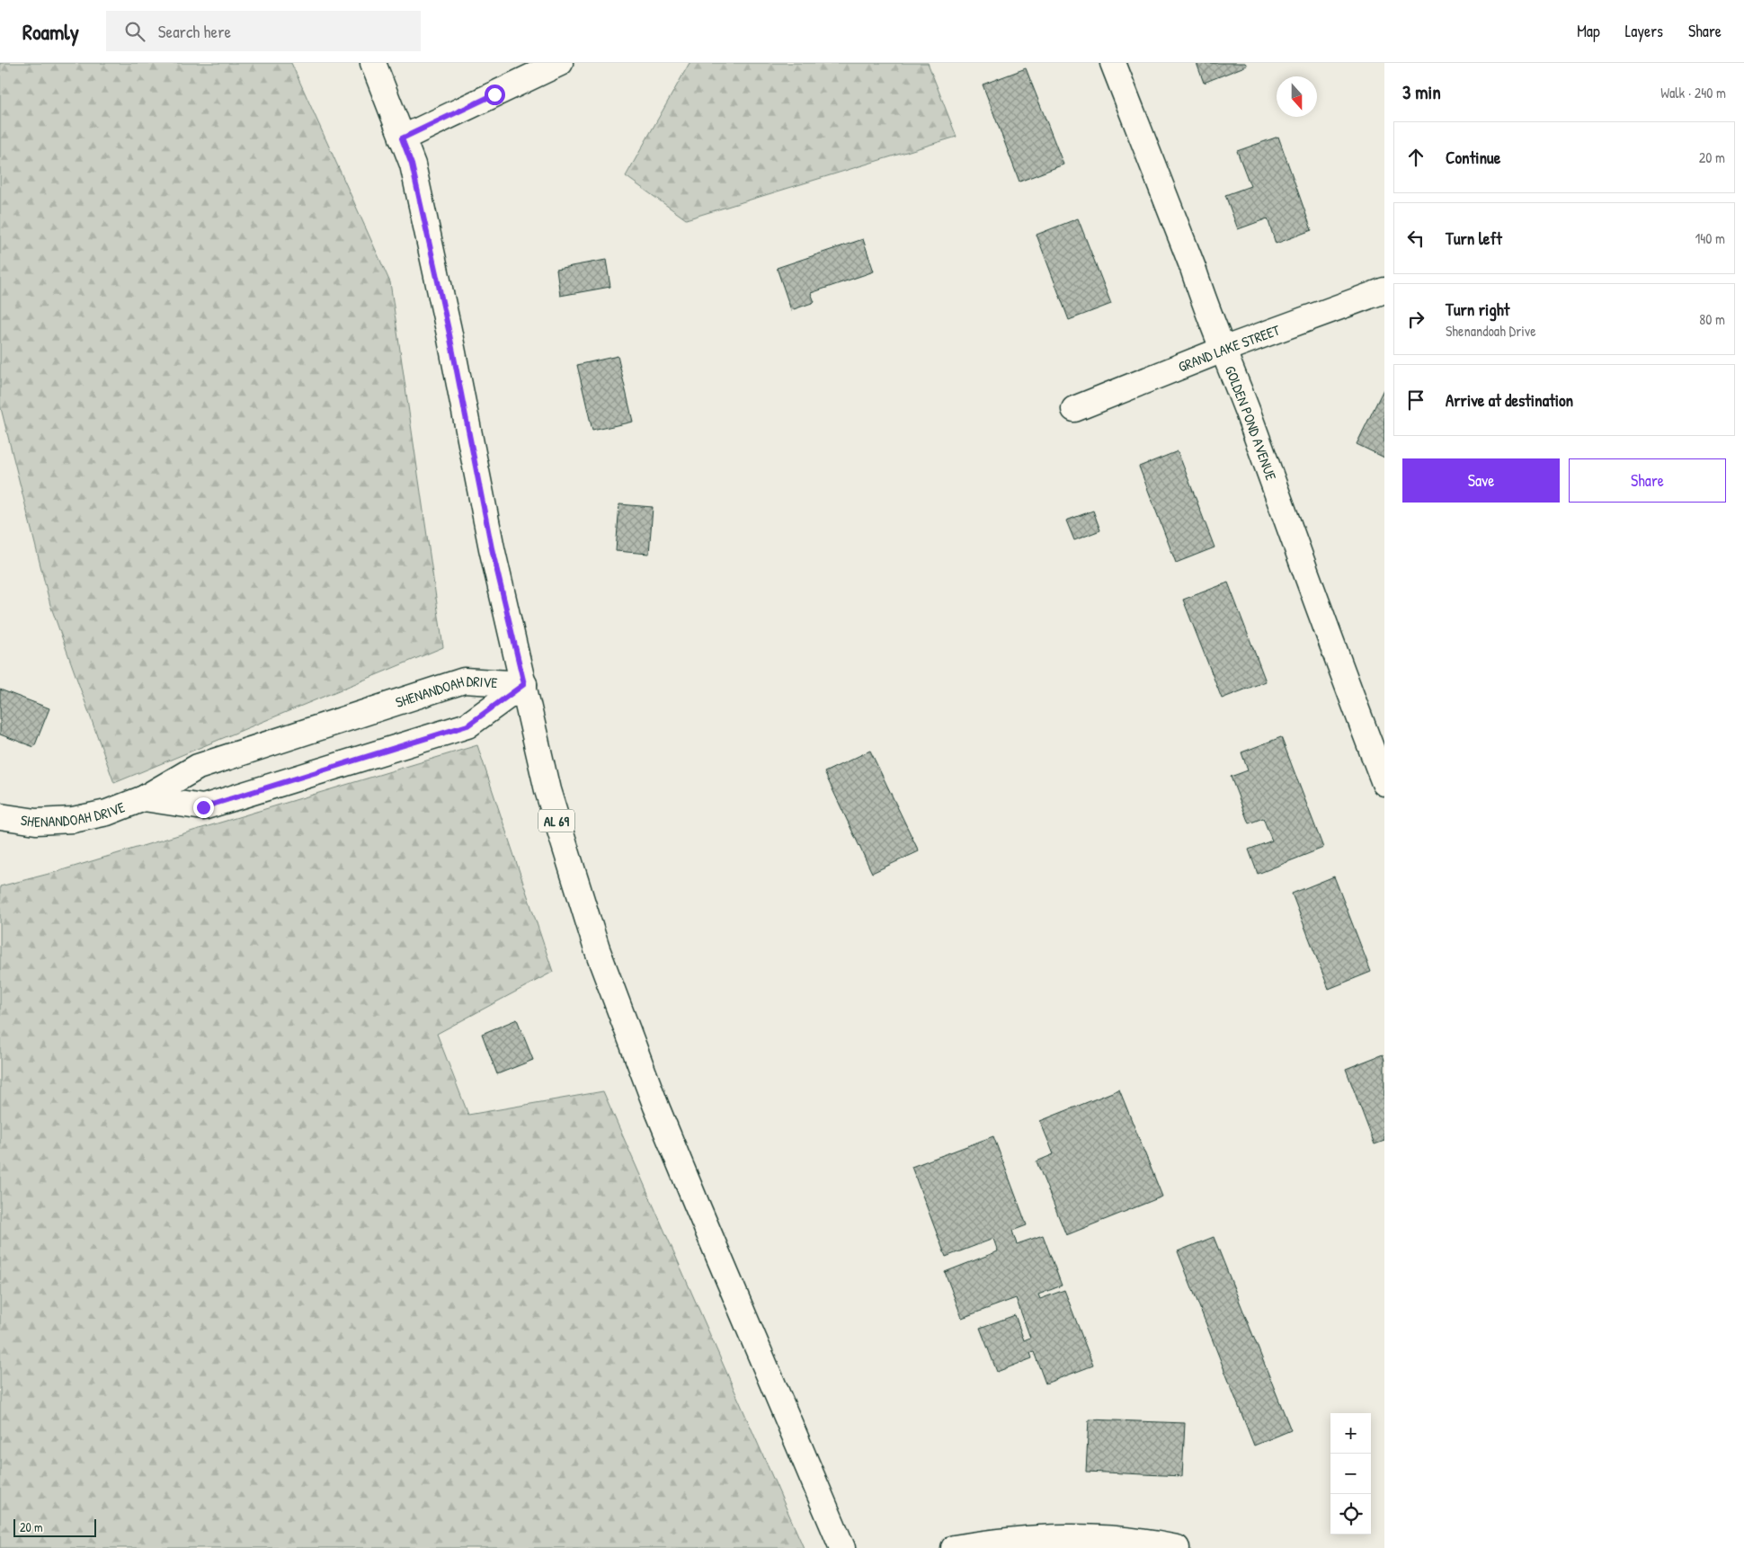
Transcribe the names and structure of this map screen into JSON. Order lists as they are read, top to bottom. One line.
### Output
{"streets":{"street":["GRAND LAKE STREET","GOLDEN POND AVENUE","SHENANDOAH DRIVE","AL 69"]},"crossings":[["GRAND LAKE STREET","GOLDEN POND AVENUE"],["SHENANDOAH DRIVE","AL 69"]],"scale_bar":"20 m","north":"bottom","page":{"header":"Roamly","search":"Search here","nav":["Map","Layers","Share"],"heading":["3 min","Walk · 240 m"],"list":[["Continue","20 m"],["Turn left","140 m"],["Turn right","Shenandoah Drive","80 m"],"Arrive at destination"],"buttons":["Save","Share"],"map_buttons":["+","−"],"scale":"20 m"}}
